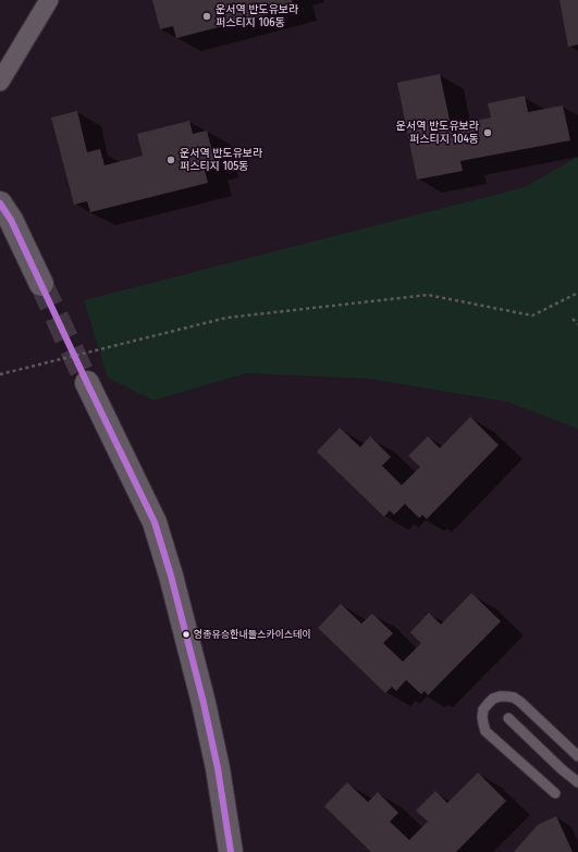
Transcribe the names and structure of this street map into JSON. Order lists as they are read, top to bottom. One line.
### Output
{"places":["운서역 반도유보라 퍼스티지 106동","운서역 반도유보라 퍼스티지 104동","운서역 반도유보라 퍼스티지 105동","영종유승한내들스카이스테이"]}
